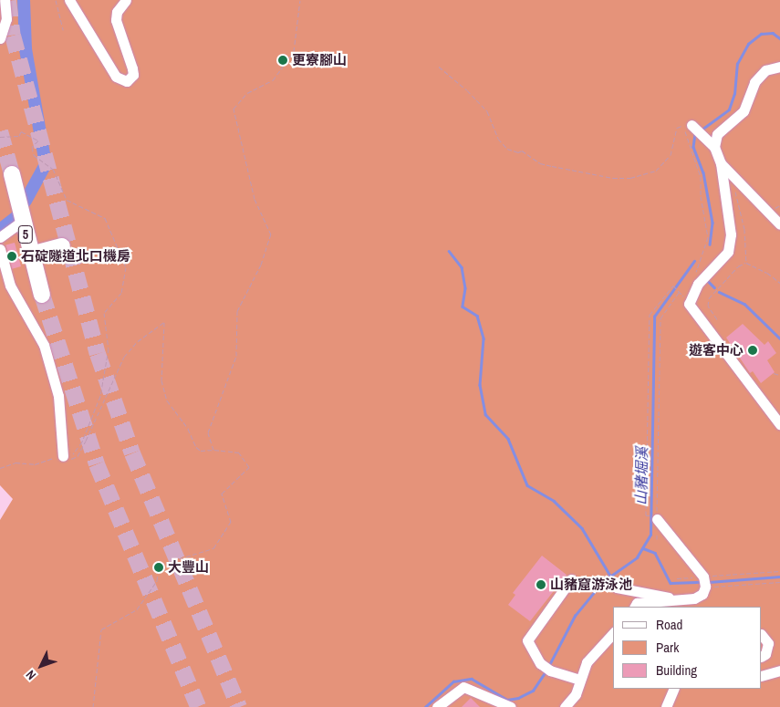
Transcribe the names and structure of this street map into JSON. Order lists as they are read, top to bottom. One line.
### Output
{"streets":{"highway":["5"]},"water":["山豬堀溪"],"places":["更寮腳山","石碇隧道北口機房","遊客中心","大豐山","山豬窟游泳池"],"legend":["Road","Park","Building"],"north":"bottom left"}
